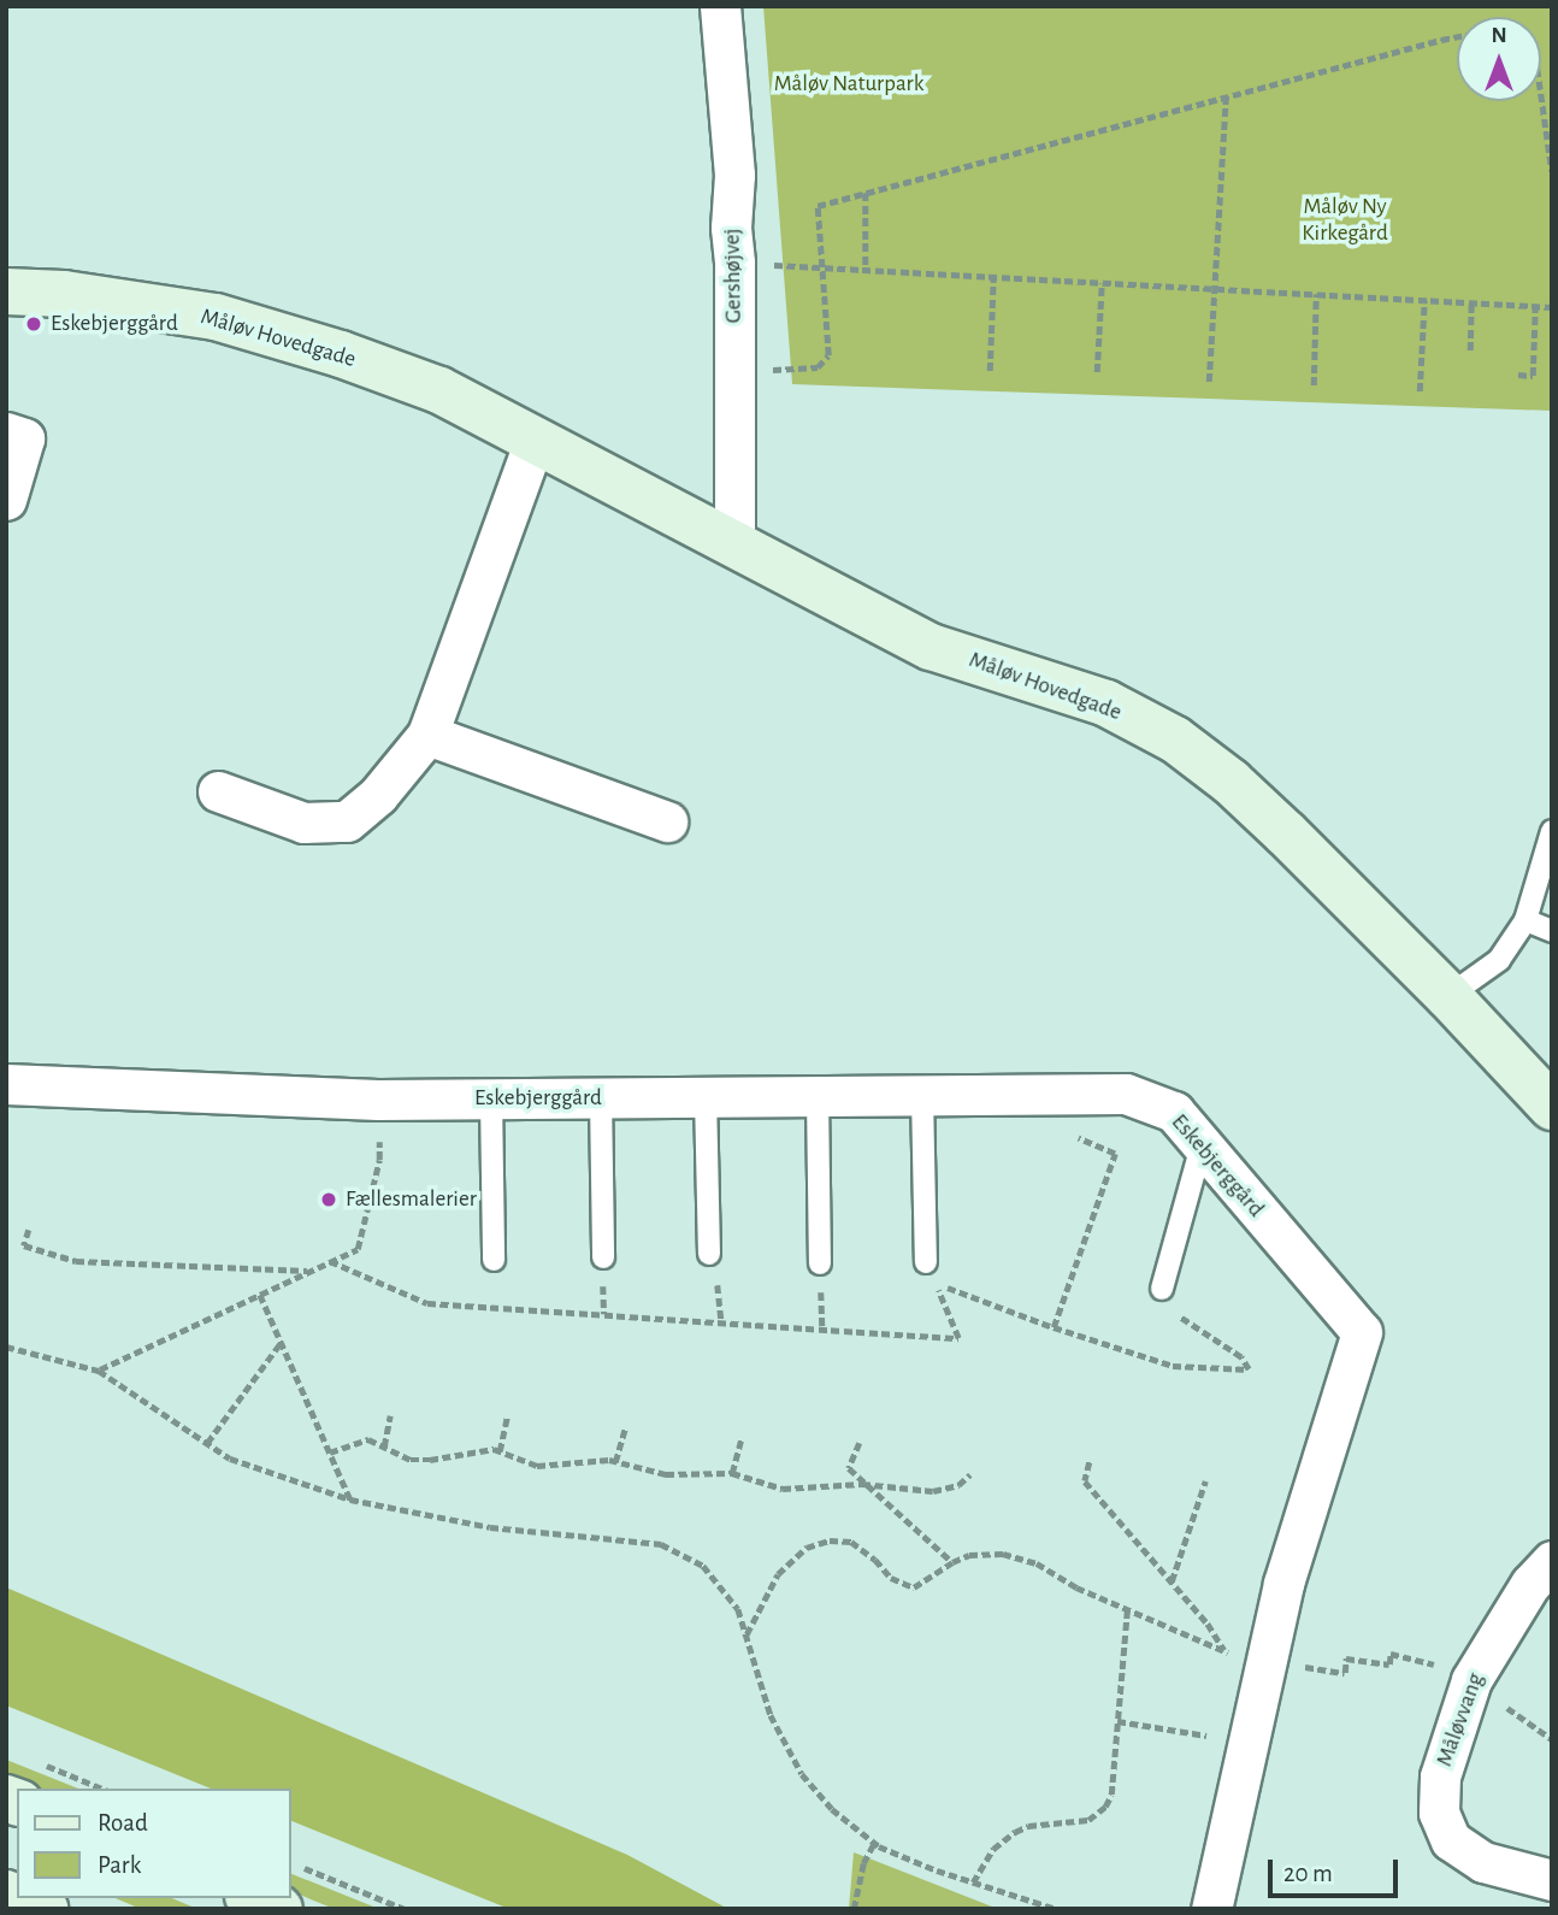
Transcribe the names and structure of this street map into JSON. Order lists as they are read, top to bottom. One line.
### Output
{"streets":{"street":["Gershøjvej","Måløv Hovedgade","Eskebjerggård","Måløvvang"]},"crossings":[["Gershøjvej","Måløv Hovedgade"]],"parks":["Måløv Naturpark","Måløv Ny Kirkegård"],"places":["Eskebjerggård","Fællesmalerier"],"legend":["Road","Park"],"scale_bar":"20 m","north":"top"}
